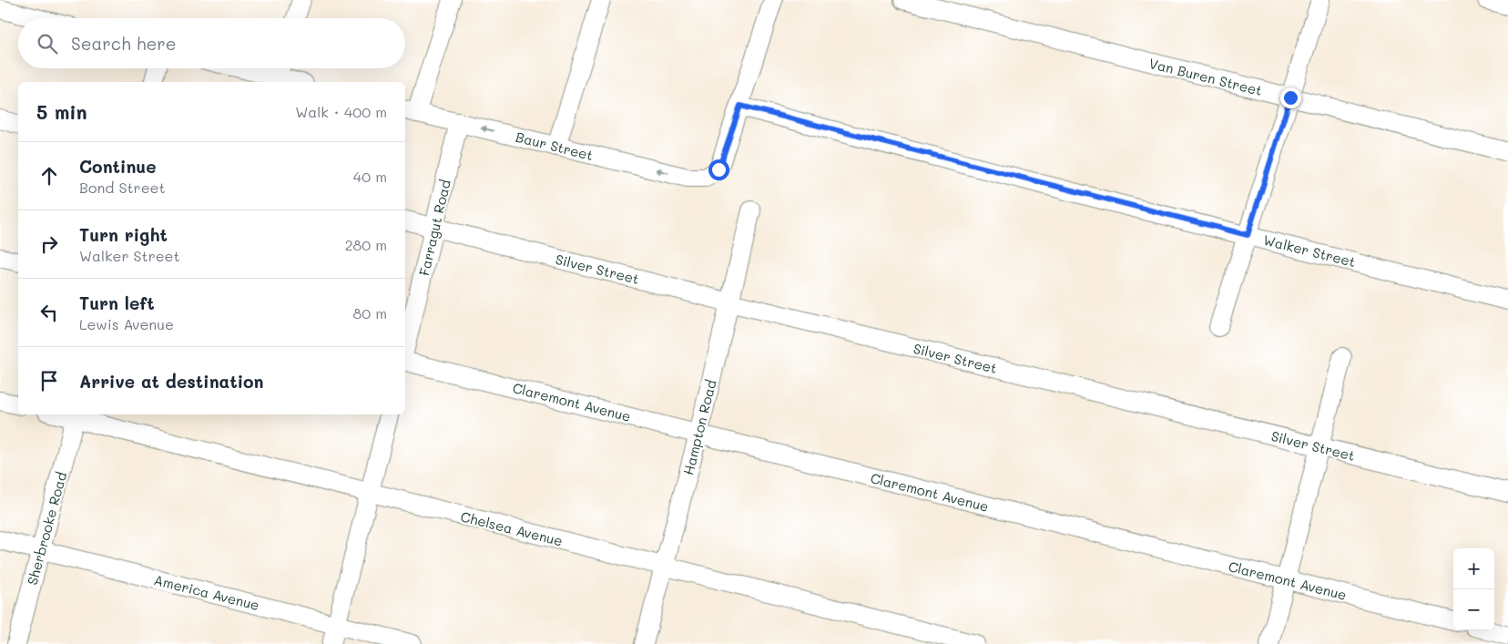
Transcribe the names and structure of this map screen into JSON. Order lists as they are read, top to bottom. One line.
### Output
{"streets":{"street":["Van Buren Street","Baur Street","Farragut Road","Walker Street","Silver Street","Claremont Avenue","Hampton Road","Sherbrooke Road","Chelsea Avenue","America Avenue"]},"crossings":[["Baur Street","Farragut Road"],["Baur Street","Walker Street"],["Farragut Road","Silver Street"],["Silver Street","Hampton Road"],["Claremont Avenue","Hampton Road"],["Hampton Road","Chelsea Avenue"],["Sherbrooke Road","Chelsea Avenue"],["Sherbrooke Road","America Avenue"]],"one_way":["Baur Street"],"page":{"search":"Search here","heading":["5 min","Walk · 400 m"],"list":[["Continue","Bond Street","40 m"],["Turn right","Walker Street","280 m"],["Turn left","Lewis Avenue","80 m"],"Arrive at destination"],"map_buttons":["+","−"]}}
